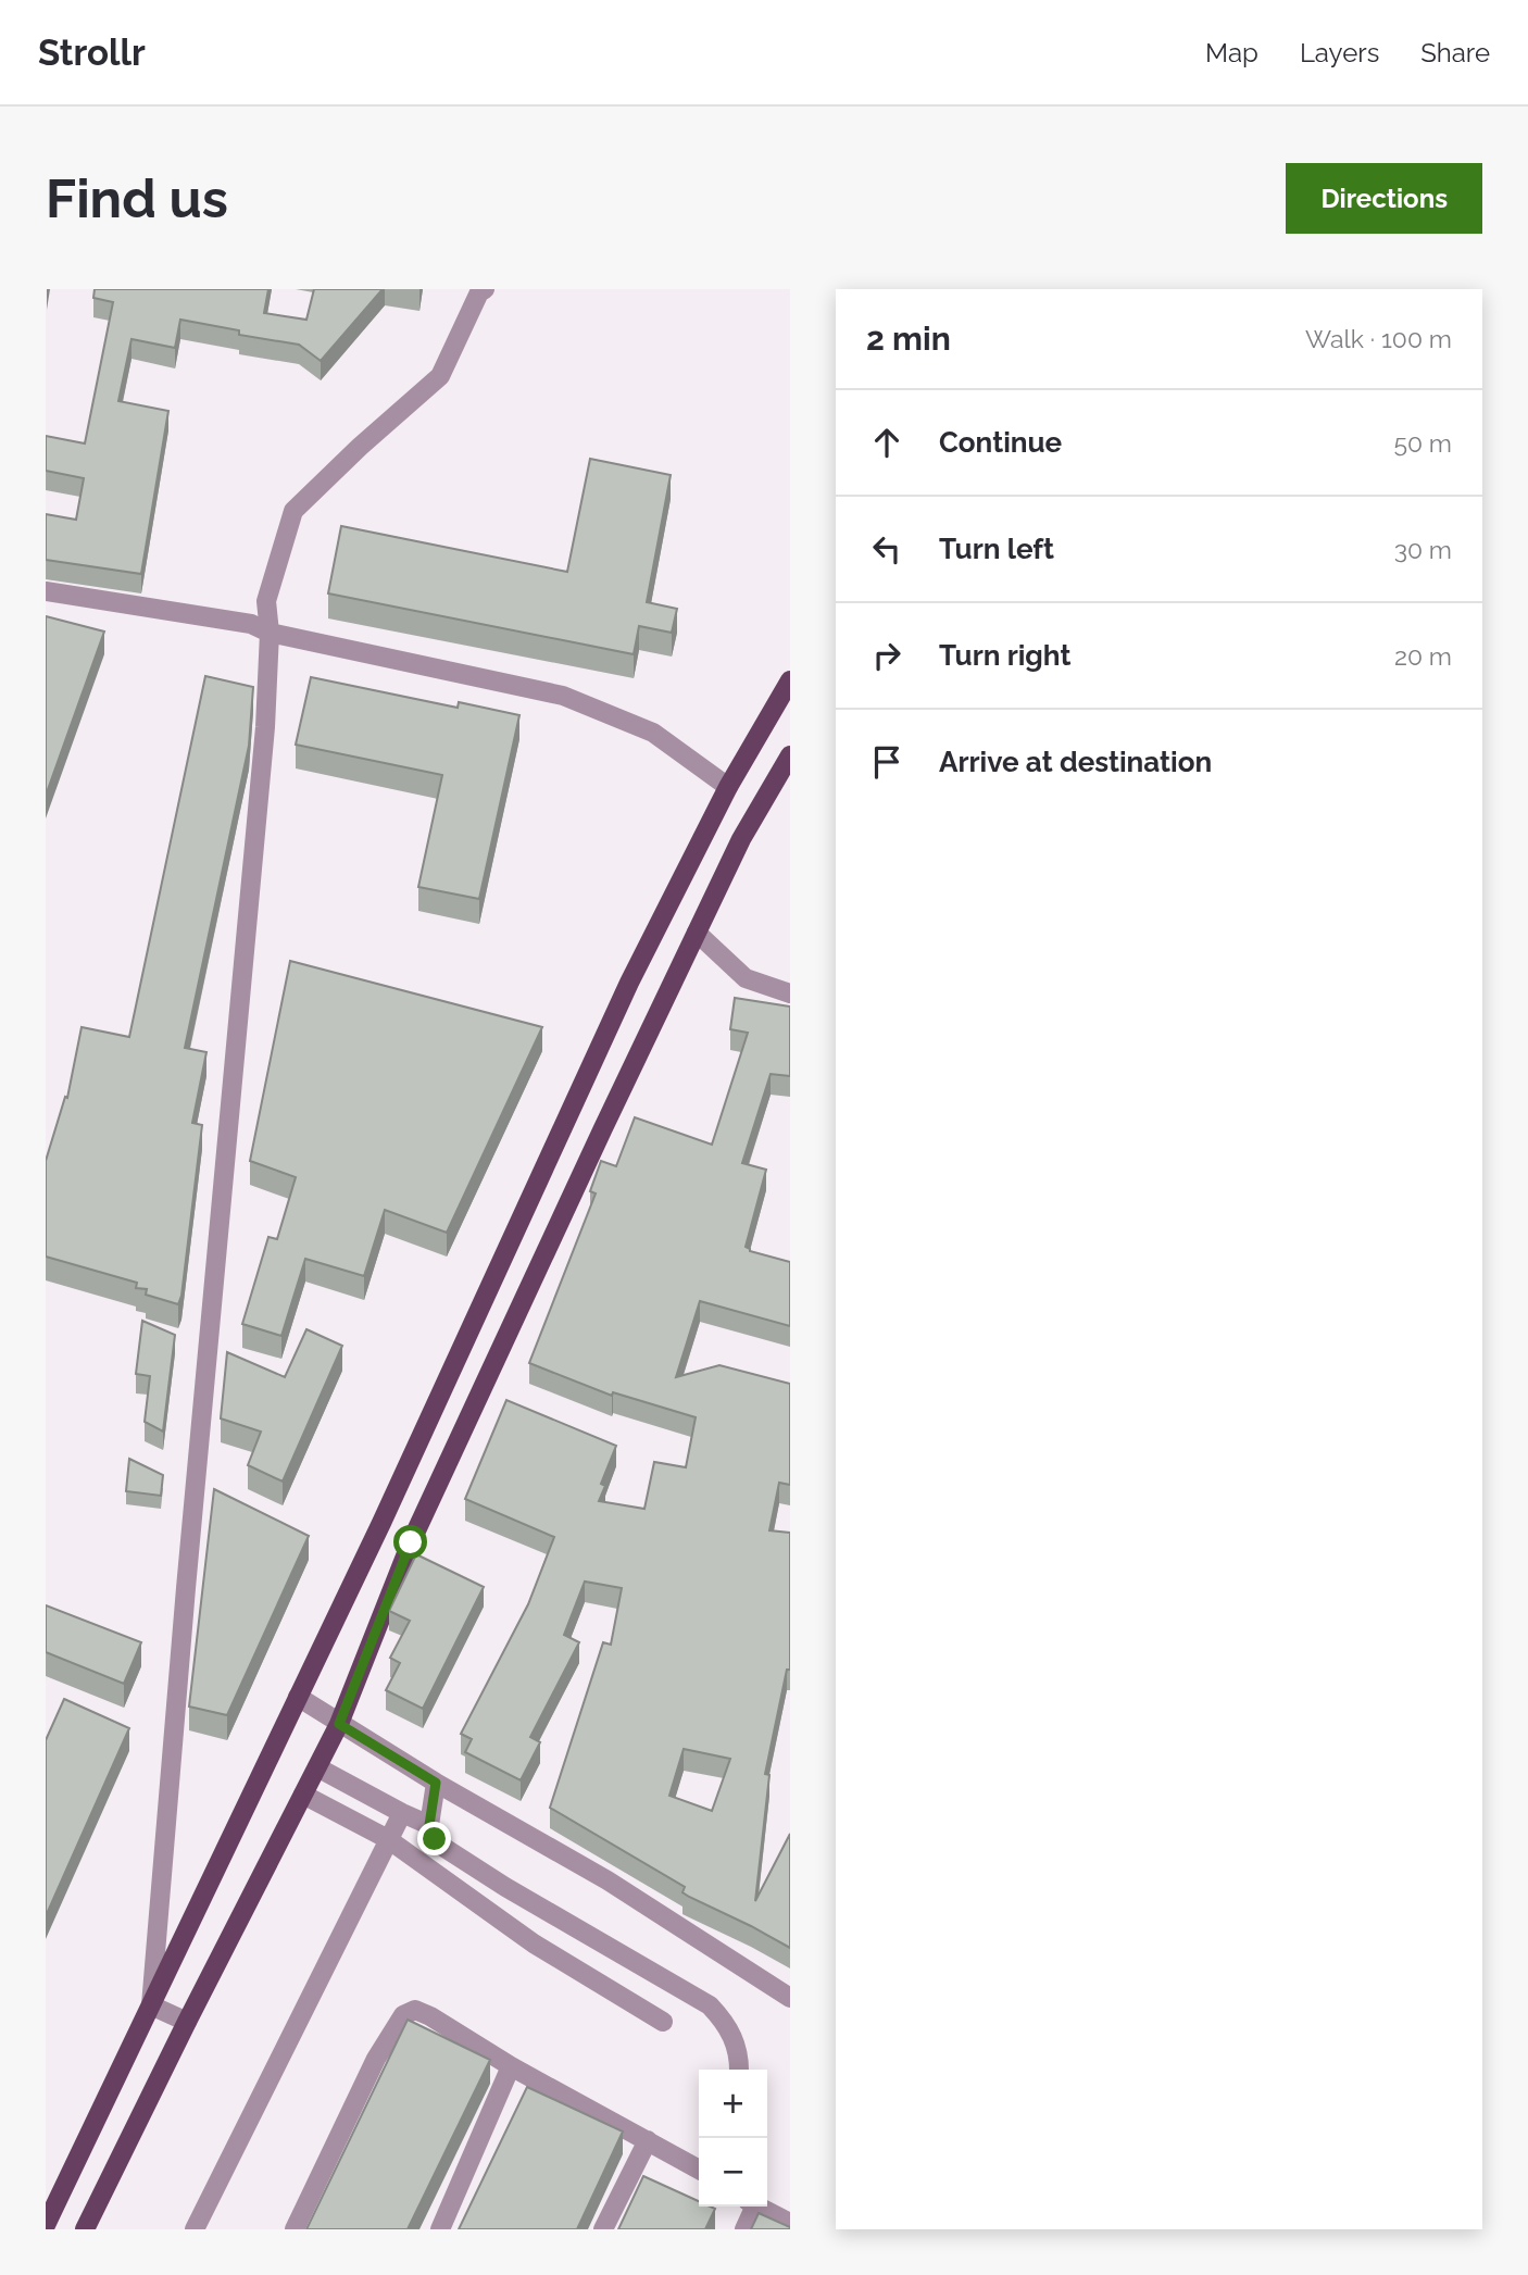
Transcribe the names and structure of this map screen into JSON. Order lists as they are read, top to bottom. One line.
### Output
{"page":{"header":"Strollr","nav":["Map","Layers","Share"],"buttons":"Directions","title":"Find us","heading":["2 min","Walk · 100 m"],"list":[["Continue","50 m"],["Turn left","30 m"],["Turn right","20 m"],"Arrive at destination"],"map_buttons":["+","−"]}}
